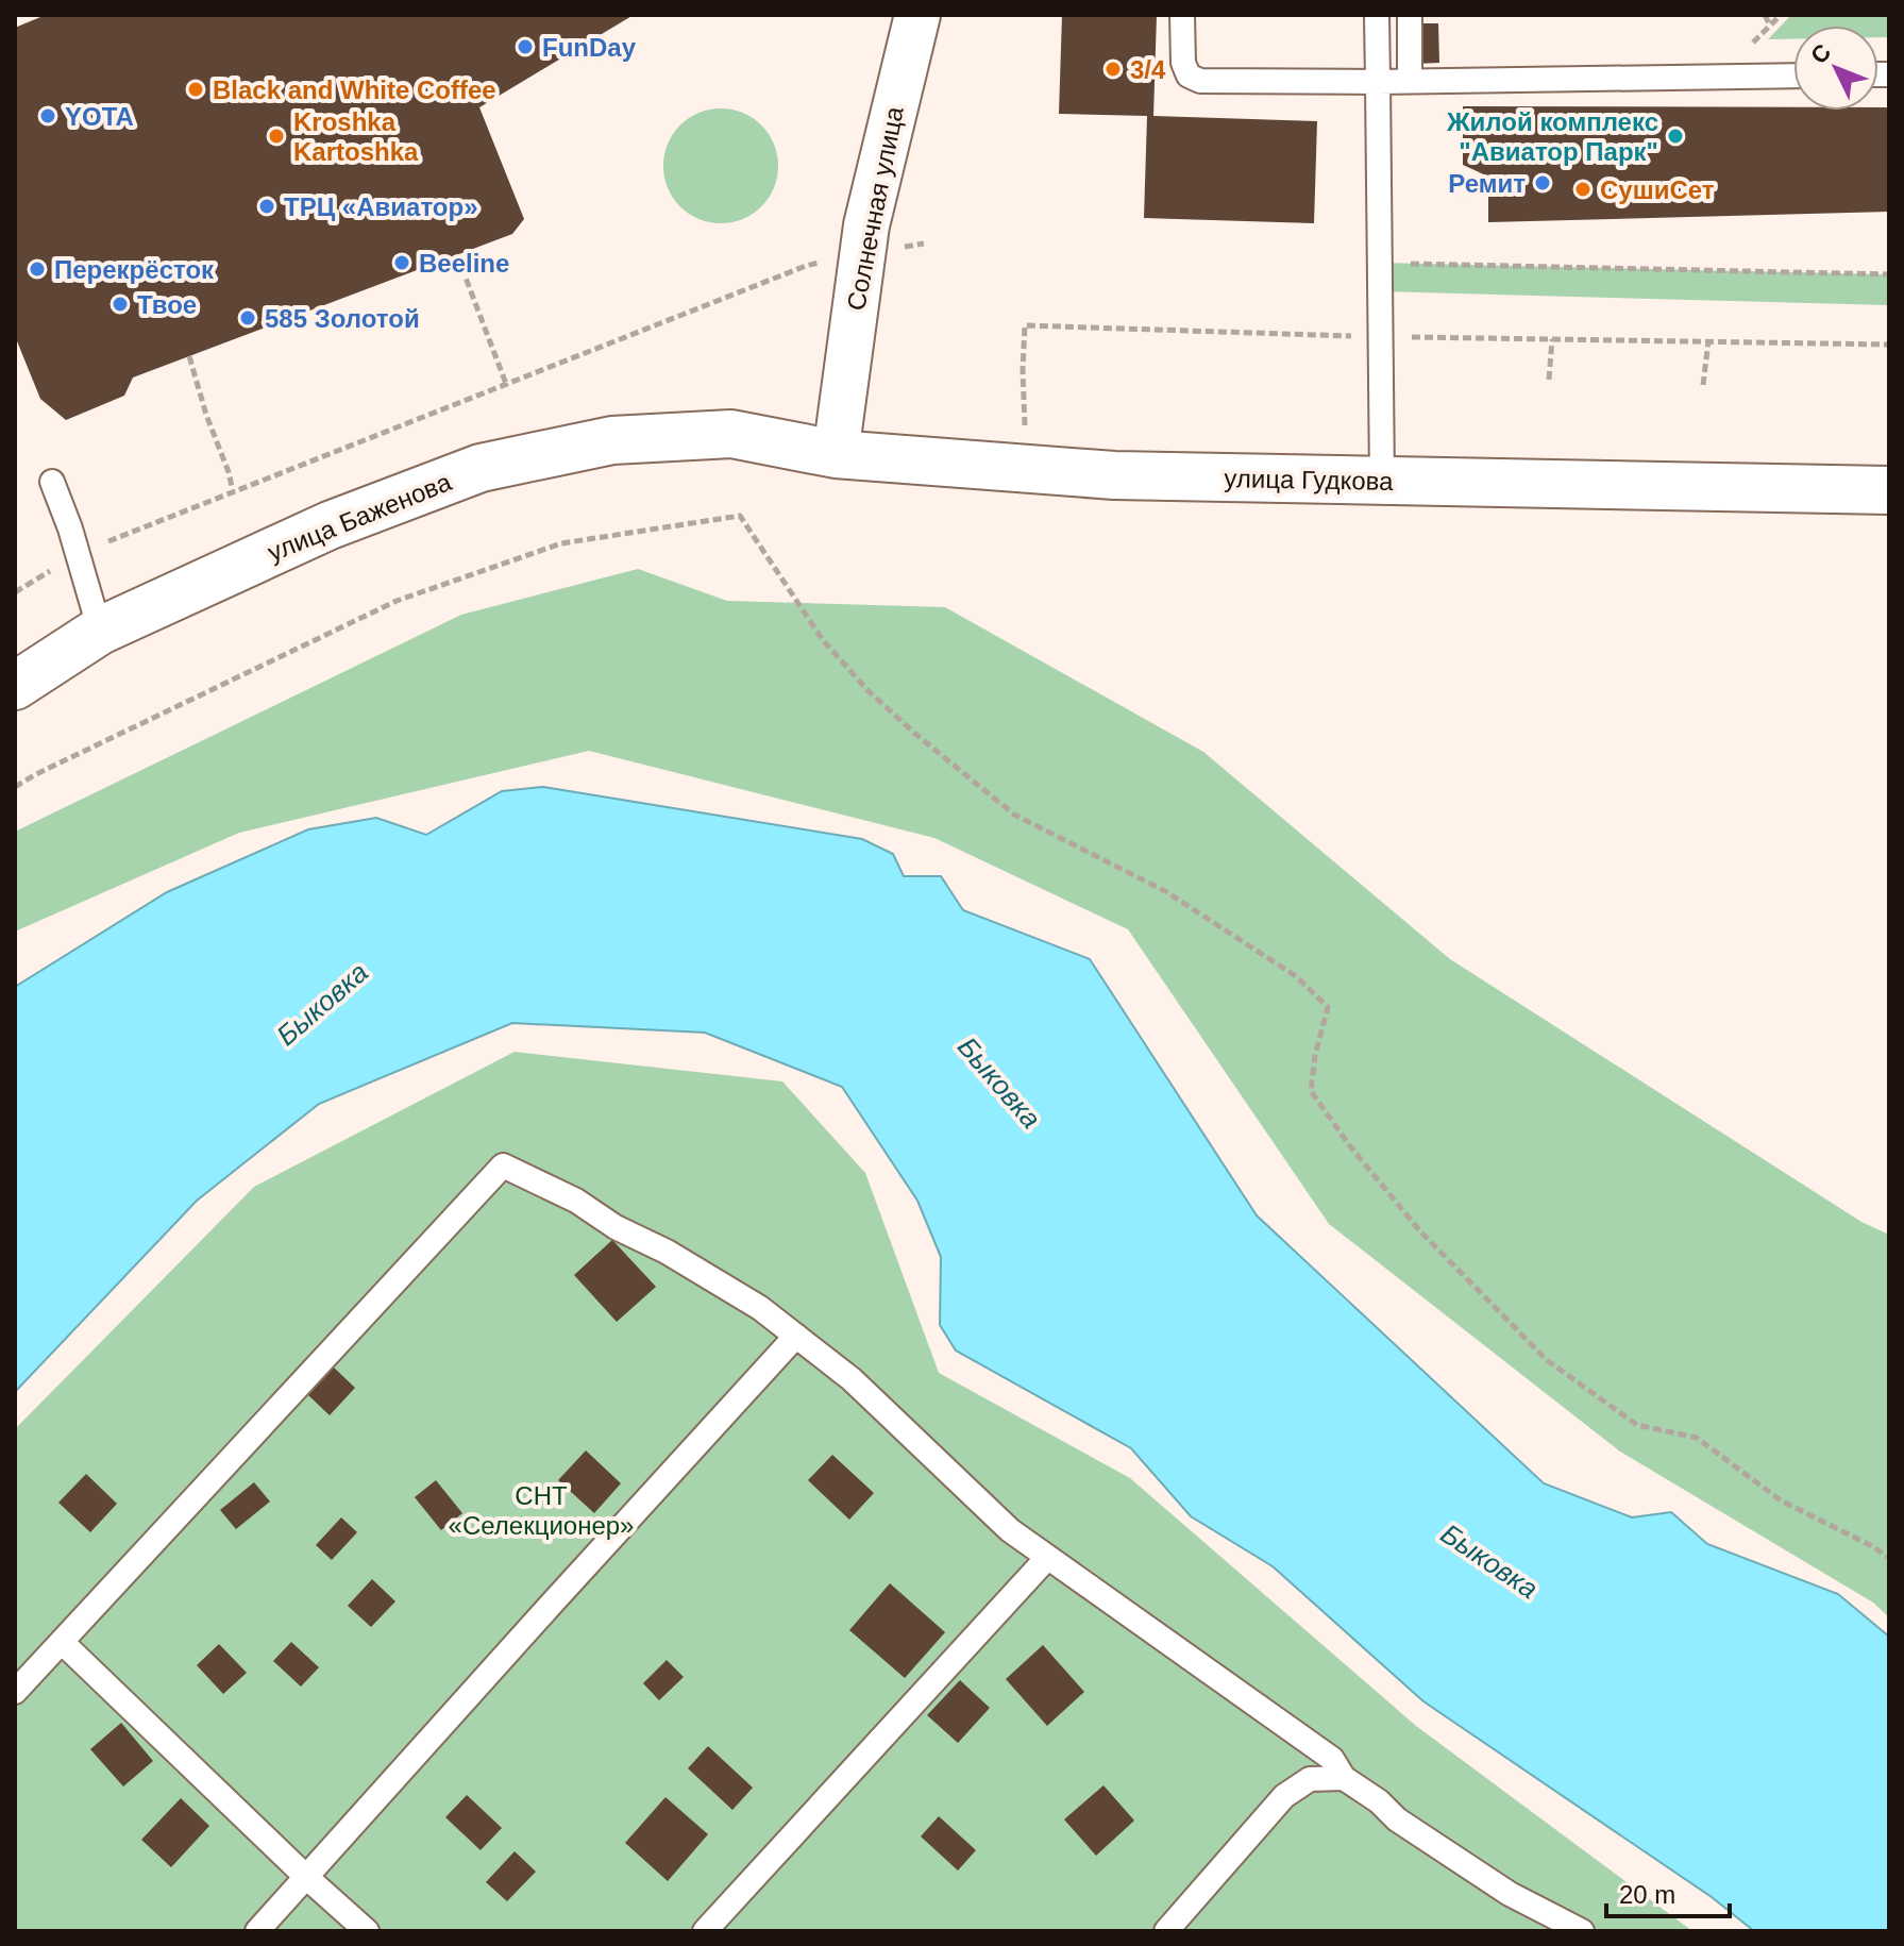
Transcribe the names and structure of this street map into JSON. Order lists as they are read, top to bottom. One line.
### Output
{"streets":{"street":["Солнечная улица","улица Гудкова","улица Баженова"]},"crossings":[["Солнечная улица","улица Гудкова"],["улица Гудкова","улица Баженова"]],"water":["Быковка"],"parks":["СНТ «Селекционер»"],"places":["FunDay","3/4","Black and White Coffee","YOTA","Kroshka Kartoshka","Жилой комплекс \"Авиатор Парк\"","Ремит","СушиСет","ТРЦ «Авиатор»","Beeline","Перекрёсток","Твое","585 Золотой"],"scale_bar":"20 m","north":"top left"}
